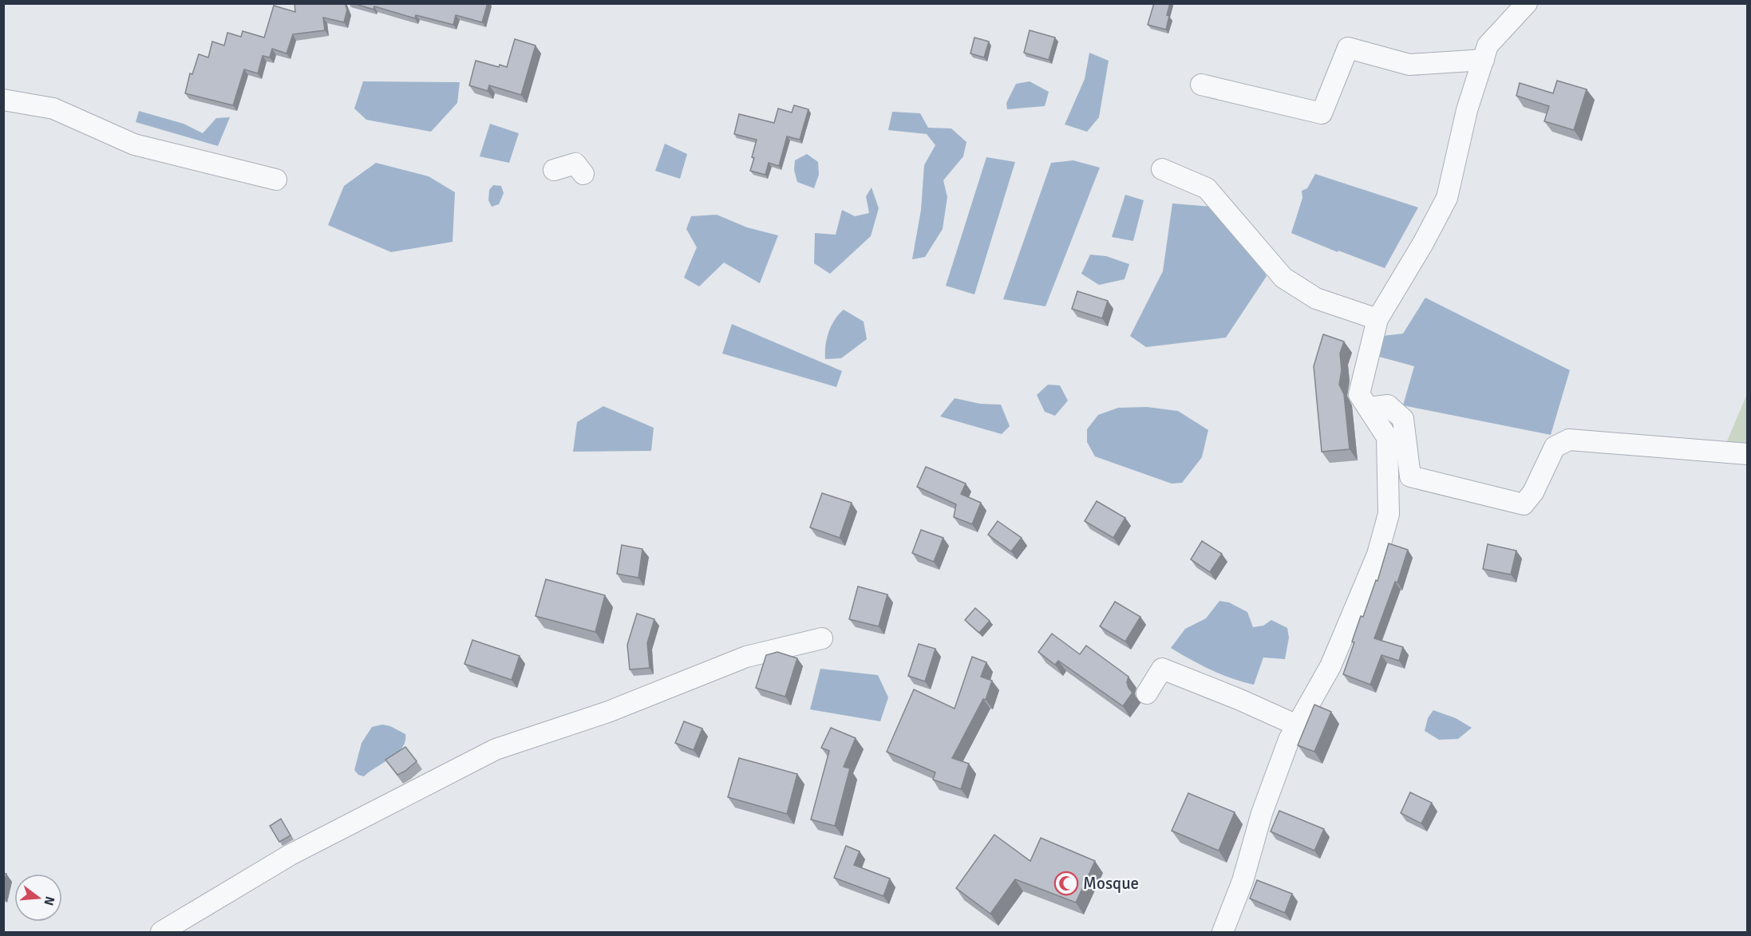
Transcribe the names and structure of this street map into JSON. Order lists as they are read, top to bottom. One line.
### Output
{"places":{"mosque":["Mosque"]},"north":"right"}
